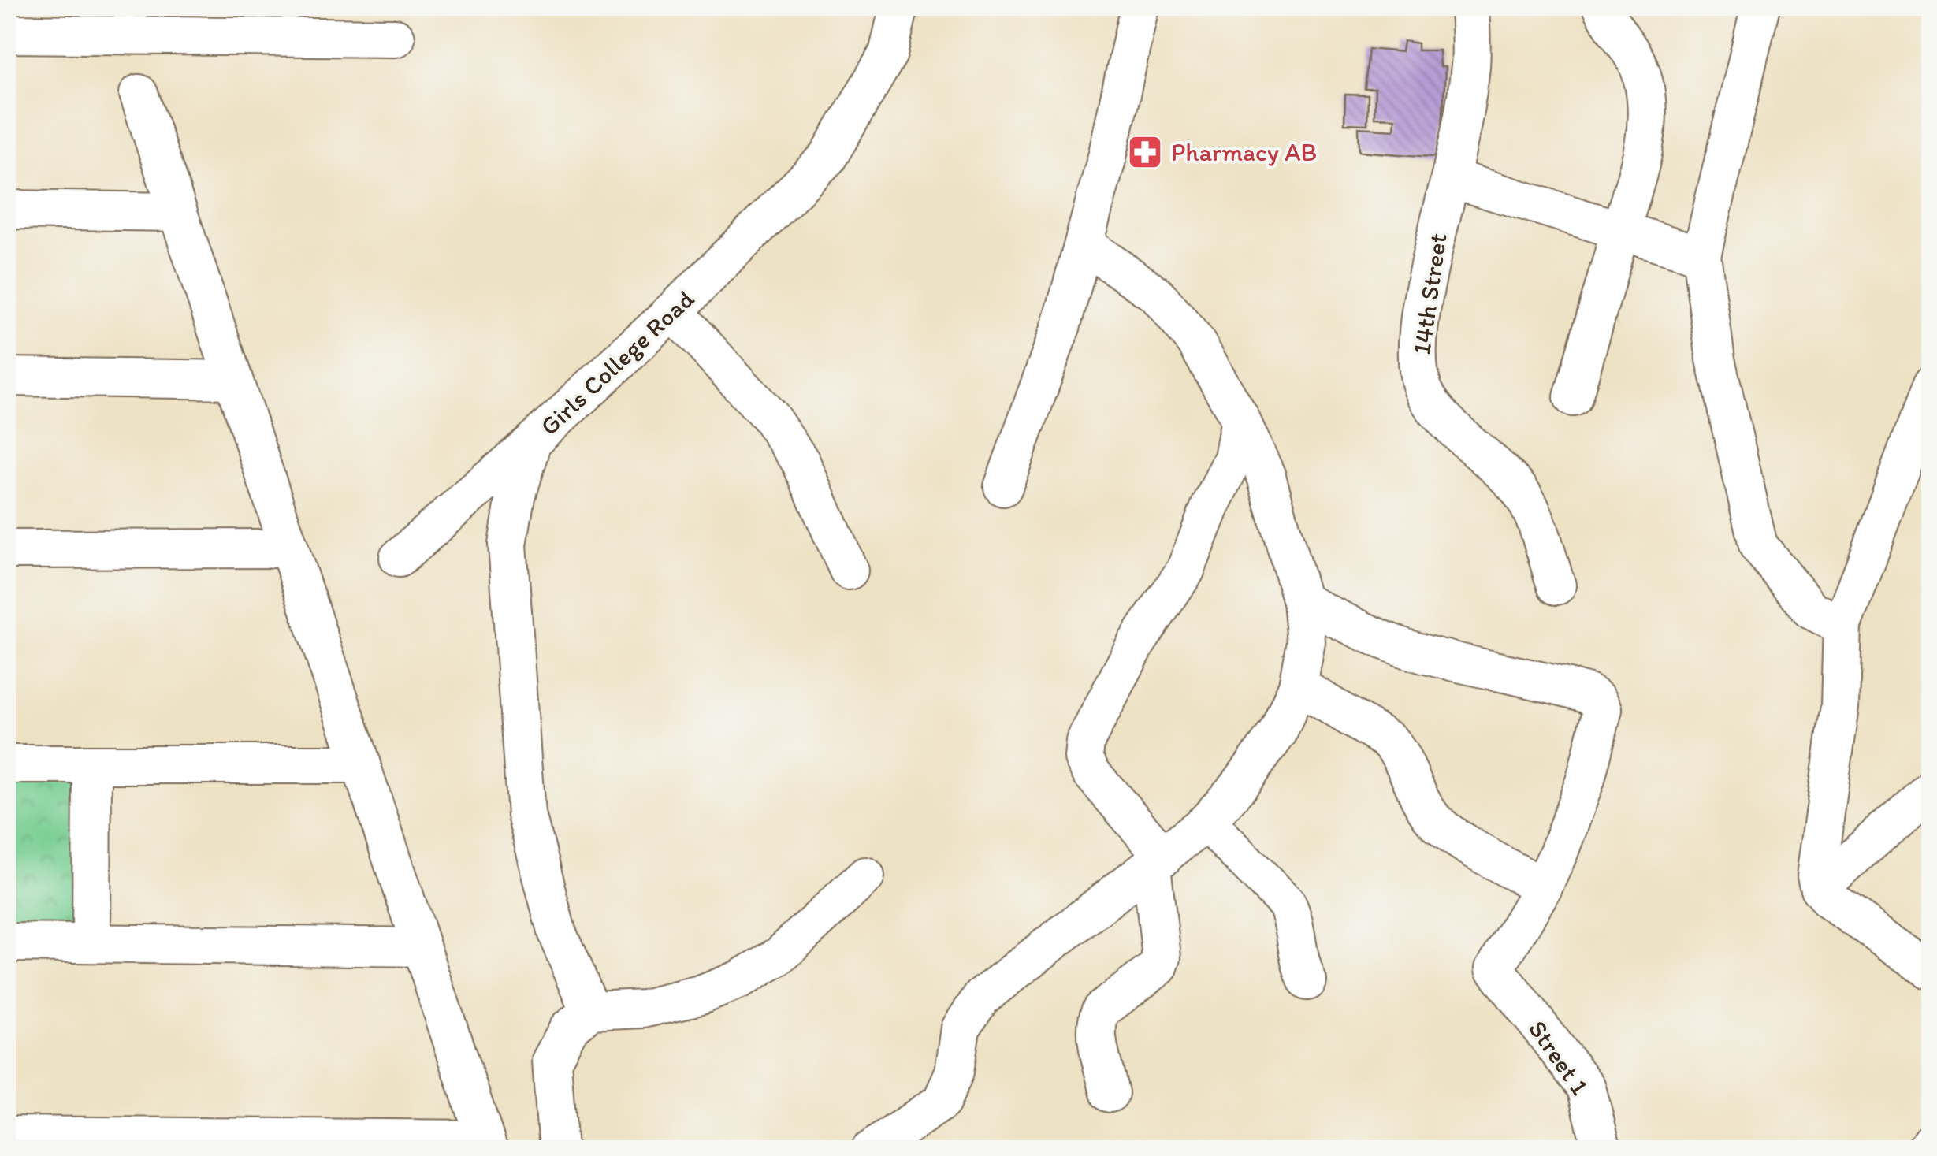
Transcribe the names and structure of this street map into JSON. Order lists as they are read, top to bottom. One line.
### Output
{"streets":{"street":["14th Street","Girls College Road","Street 1"]},"places":{"pharmacy":["Pharmacy AB"]}}
